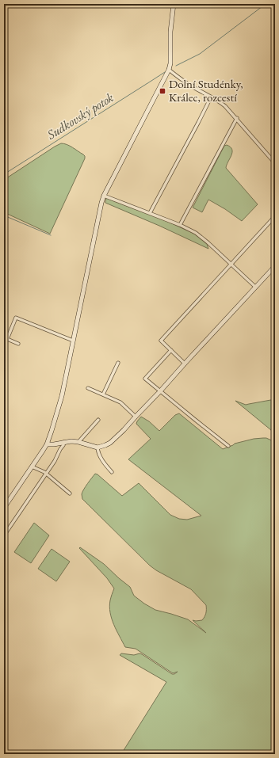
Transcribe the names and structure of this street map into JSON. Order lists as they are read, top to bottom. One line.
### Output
{"water":["Sudkovský potok"],"places":{"transit":["Dolní Studénky, Králec, rozcestí"]}}
